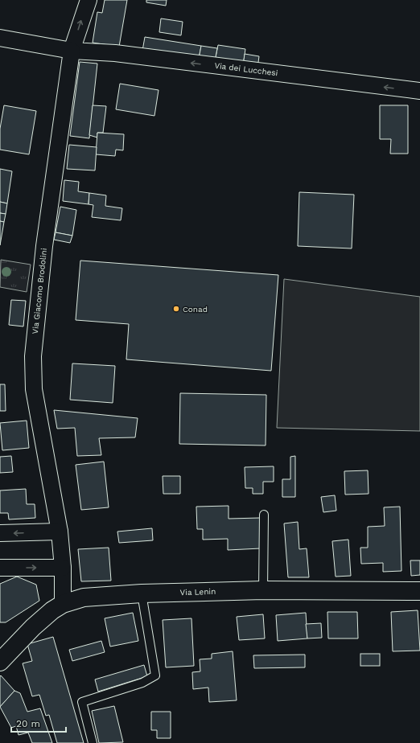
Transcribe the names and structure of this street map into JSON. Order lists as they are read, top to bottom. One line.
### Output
{"streets":{"street":["Via dei Lucchesi","Via Giacomo Brodolini","Via Lenin"]},"crossings":[["Via dei Lucchesi","Via Giacomo Brodolini"],["Via Giacomo Brodolini","Via Lenin"]],"one_way":["Via dei Lucchesi"],"places":["Conad"],"scale_bar":"20 m"}
